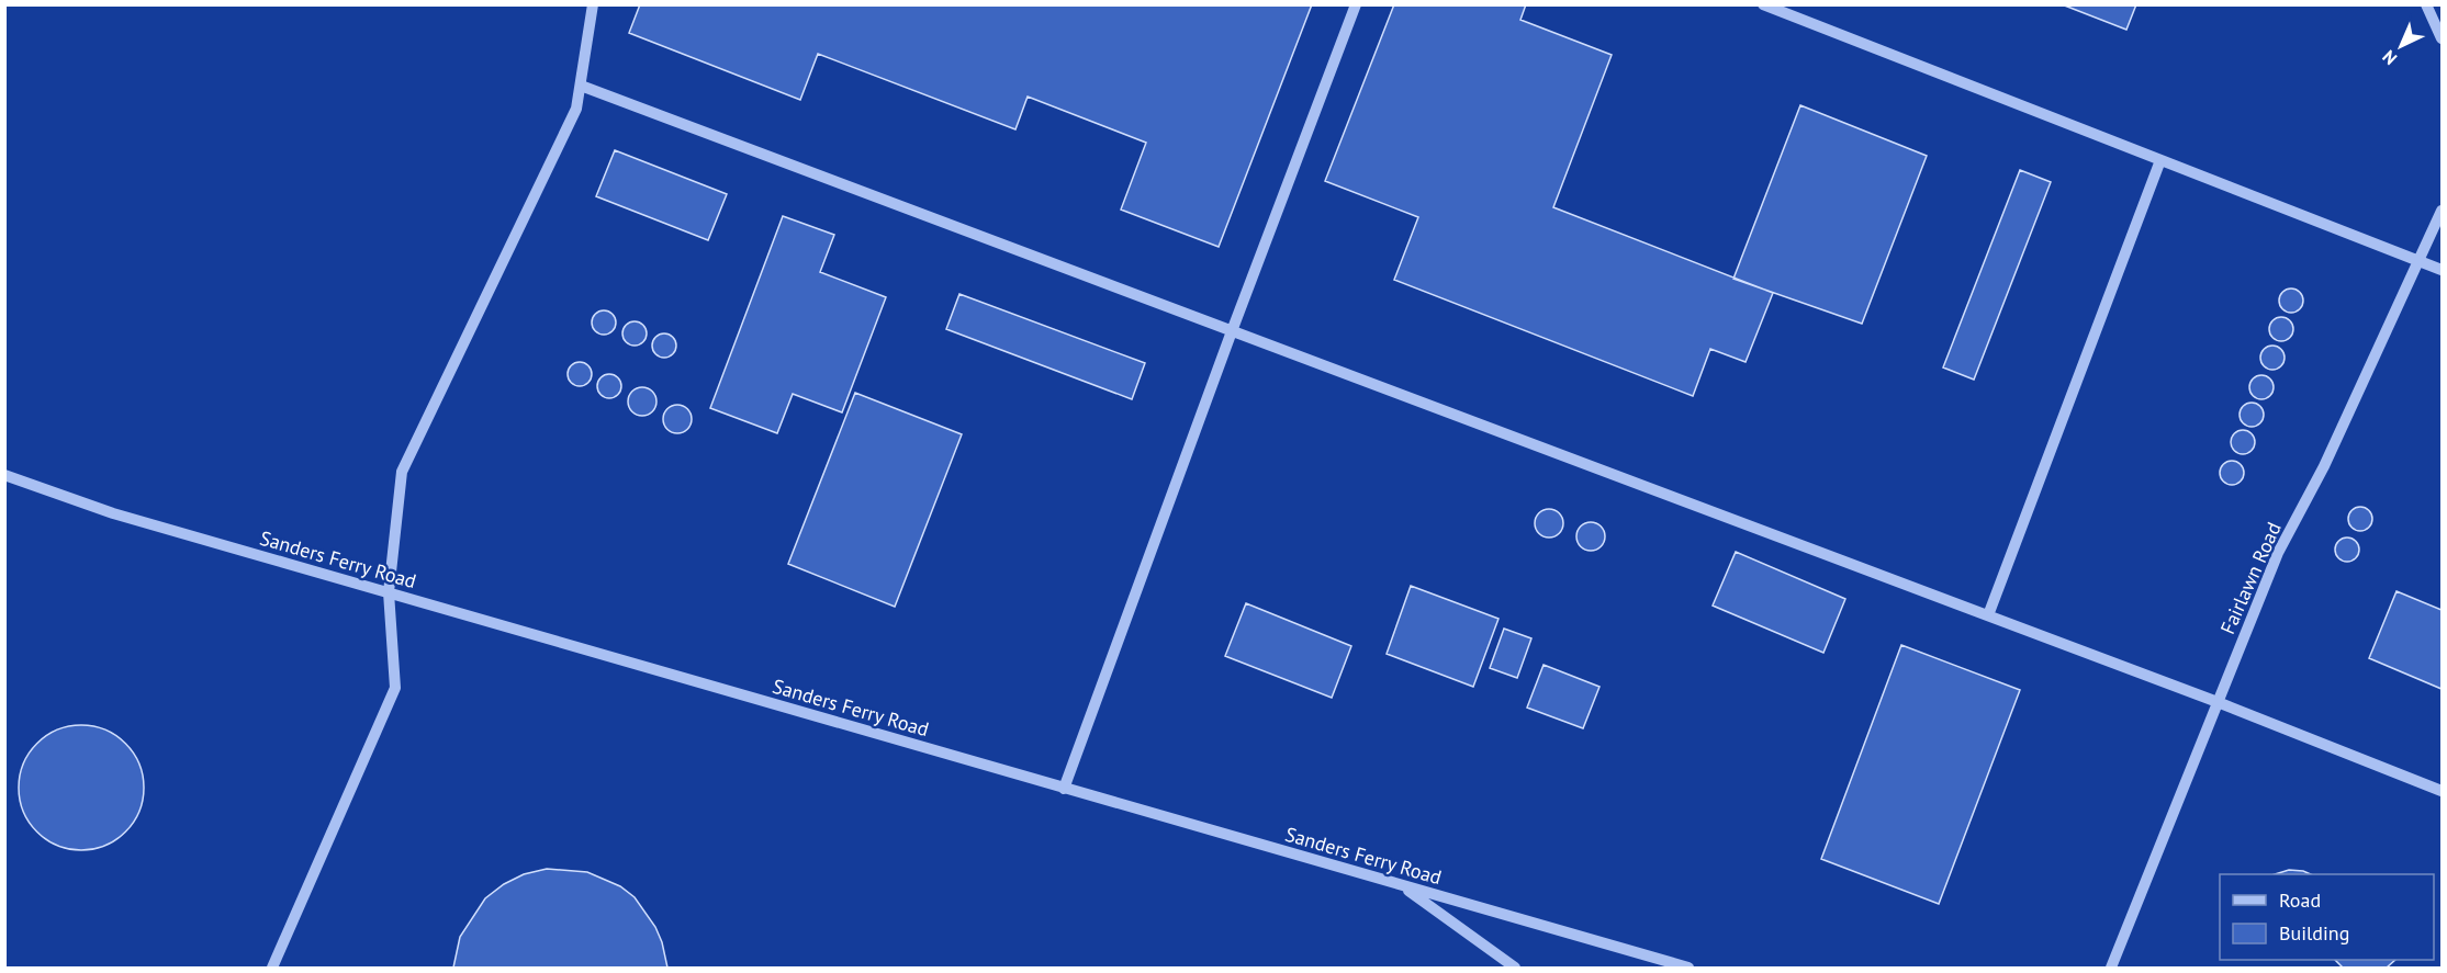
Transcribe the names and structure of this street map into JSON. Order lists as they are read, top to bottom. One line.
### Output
{"streets":{"street":["Sanders Ferry Road","Fairlawn Road"]},"legend":["Road","Building"],"north":"bottom left"}
